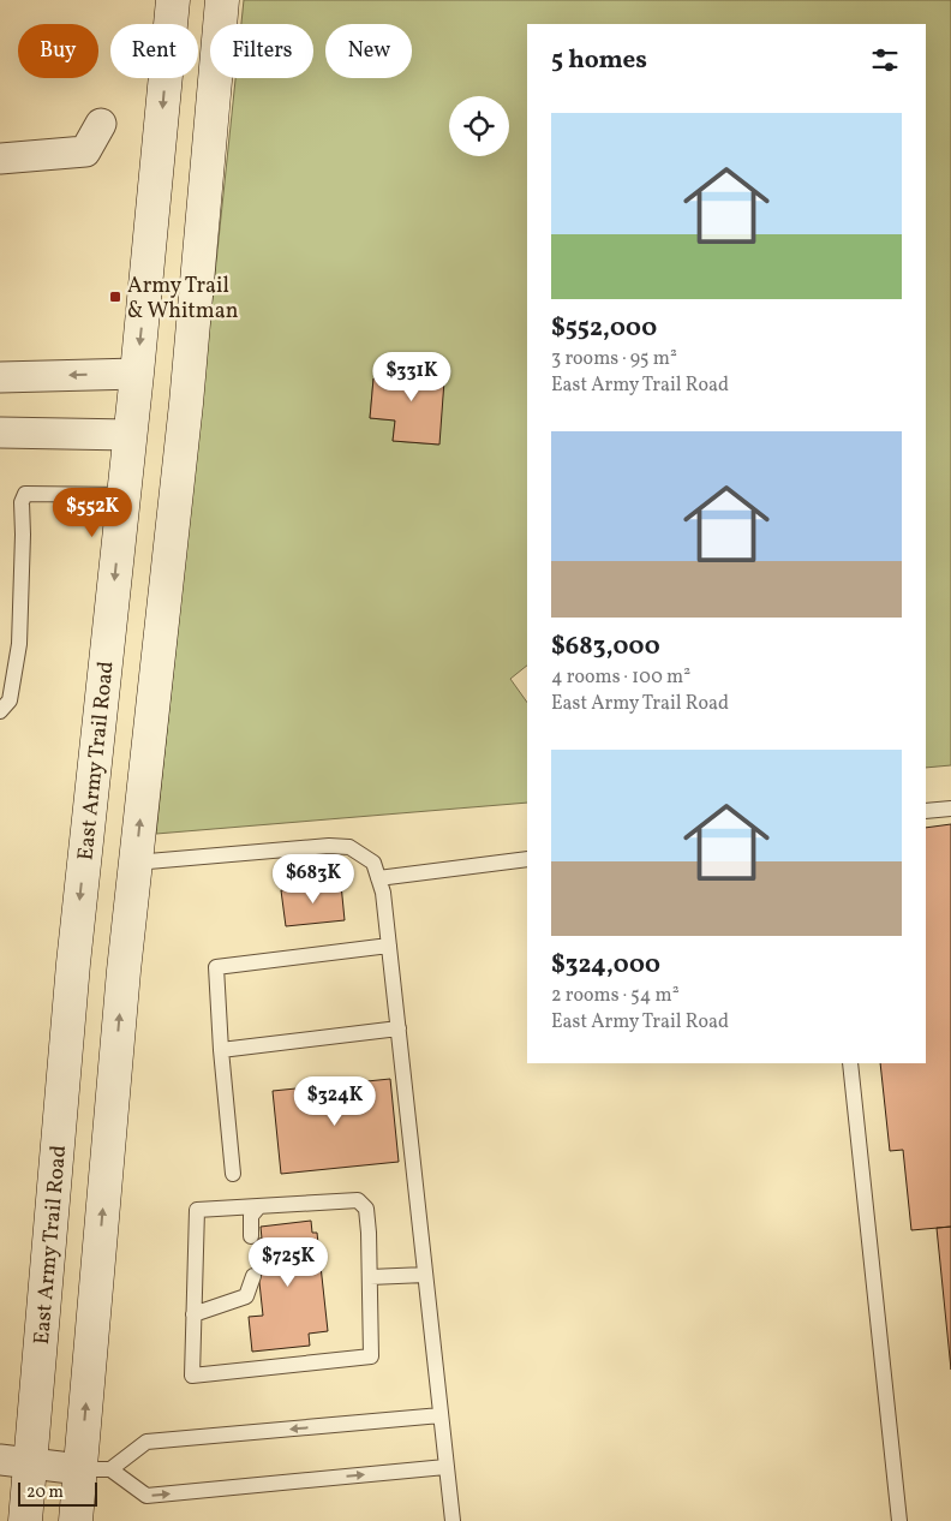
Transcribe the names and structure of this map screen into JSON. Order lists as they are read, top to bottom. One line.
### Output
{"streets":{"main road":["East Army Trail Road"]},"places":{"transit":["Army Trail & Whitman"]},"scale_bar":"20 m","page":{"chip":["Buy","Rent","Filters","New"],"heading":"5 homes","list":[{"name":"$552,000","note":"3 rooms · 95 m² · East Army Trail Road"},{"name":"$683,000","note":"4 rooms · 100 m² · East Army Trail Road"},{"name":"$324,000","note":"2 rooms · 54 m² · East Army Trail Road"}],"price":["$331K","$552K","$683K","$324K","$725K"],"scale":"20 m"}}
